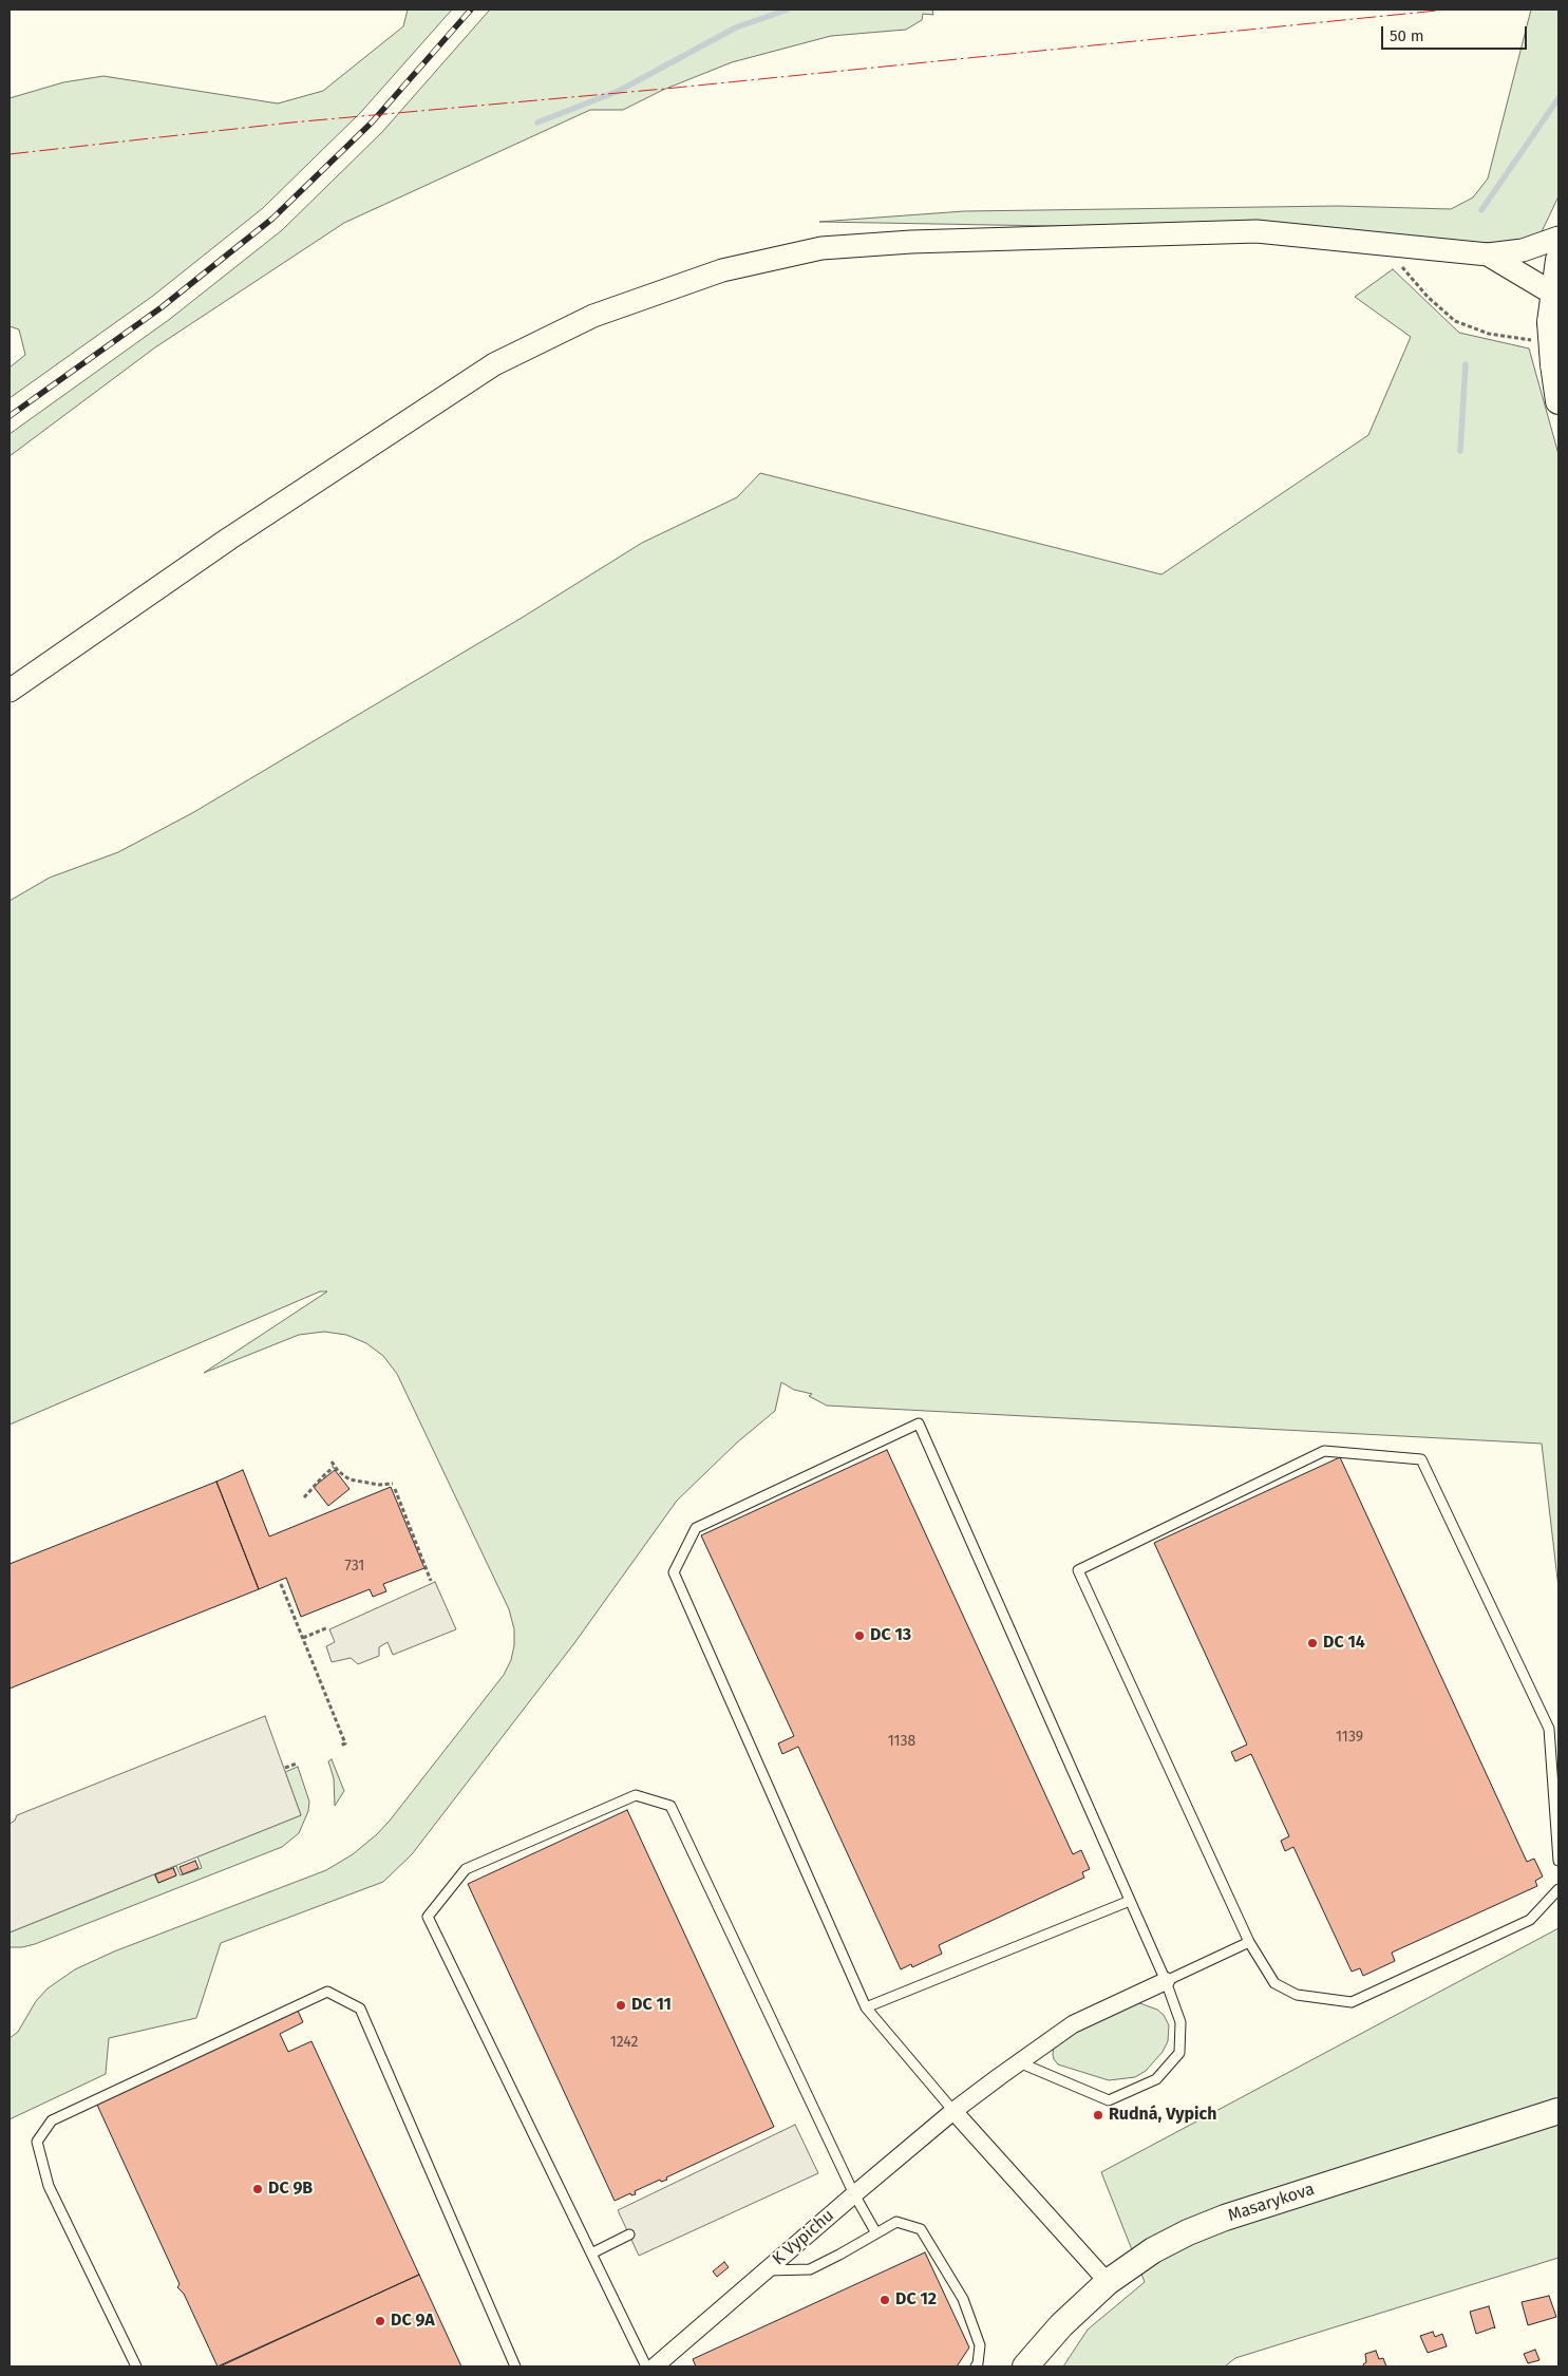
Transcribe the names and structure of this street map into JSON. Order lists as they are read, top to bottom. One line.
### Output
{"streets":{"main road":["Masarykova"],"street":["K Vypichu"]},"places":["DC 13","DC 14","DC 11","Rudná, Vypich","DC 9B","DC 12","DC 9A"],"house_numbers":["731","1139","1138","1242"],"scale_bar":"50 m"}
